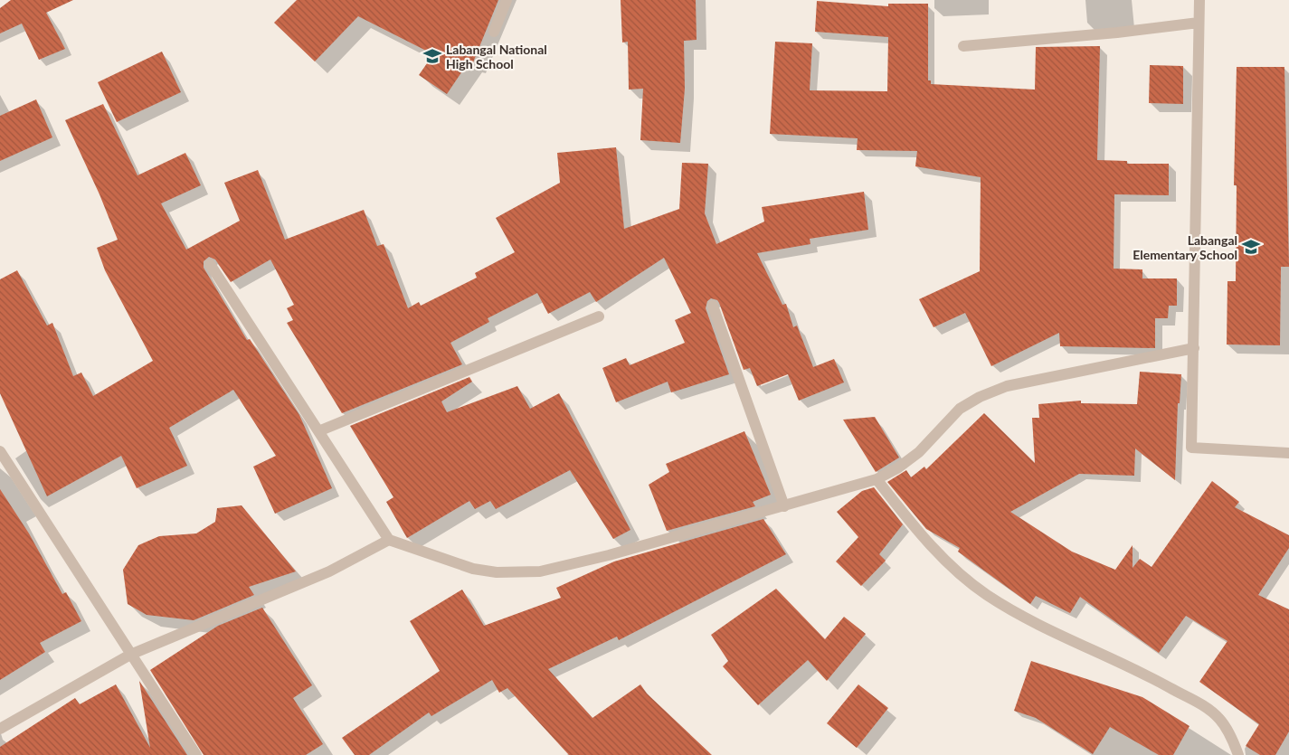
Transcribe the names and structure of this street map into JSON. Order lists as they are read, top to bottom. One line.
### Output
{"places":{"school or university":["Labangal National High School","Labangal Elementary School"]}}
